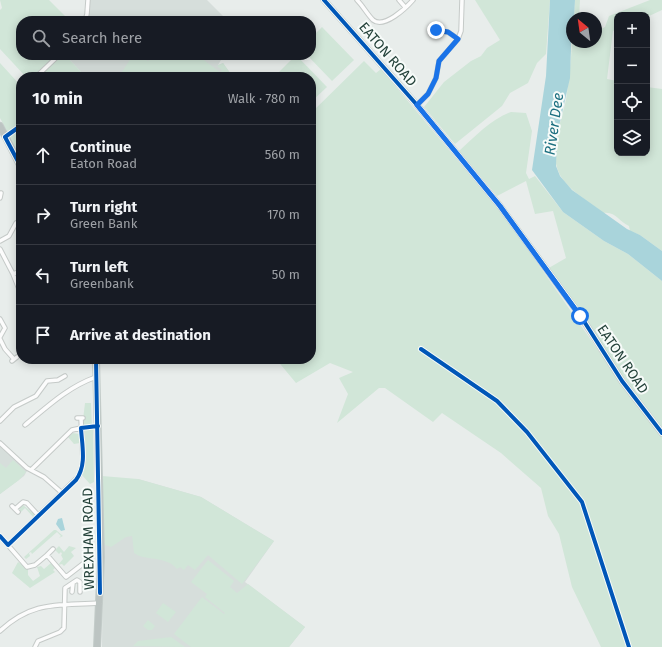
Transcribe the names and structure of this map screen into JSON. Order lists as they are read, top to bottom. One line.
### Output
{"streets":{"highway":["WREXHAM ROAD"],"street":["EATON ROAD"]},"water":["River Dee"],"north":"top left","page":{"map_buttons":["+","−"],"search":"Search here","heading":["10 min","Walk · 780 m"],"list":[["Continue","Eaton Road","560 m"],["Turn right","Green Bank","170 m"],["Turn left","Greenbank","50 m"],"Arrive at destination"]}}
